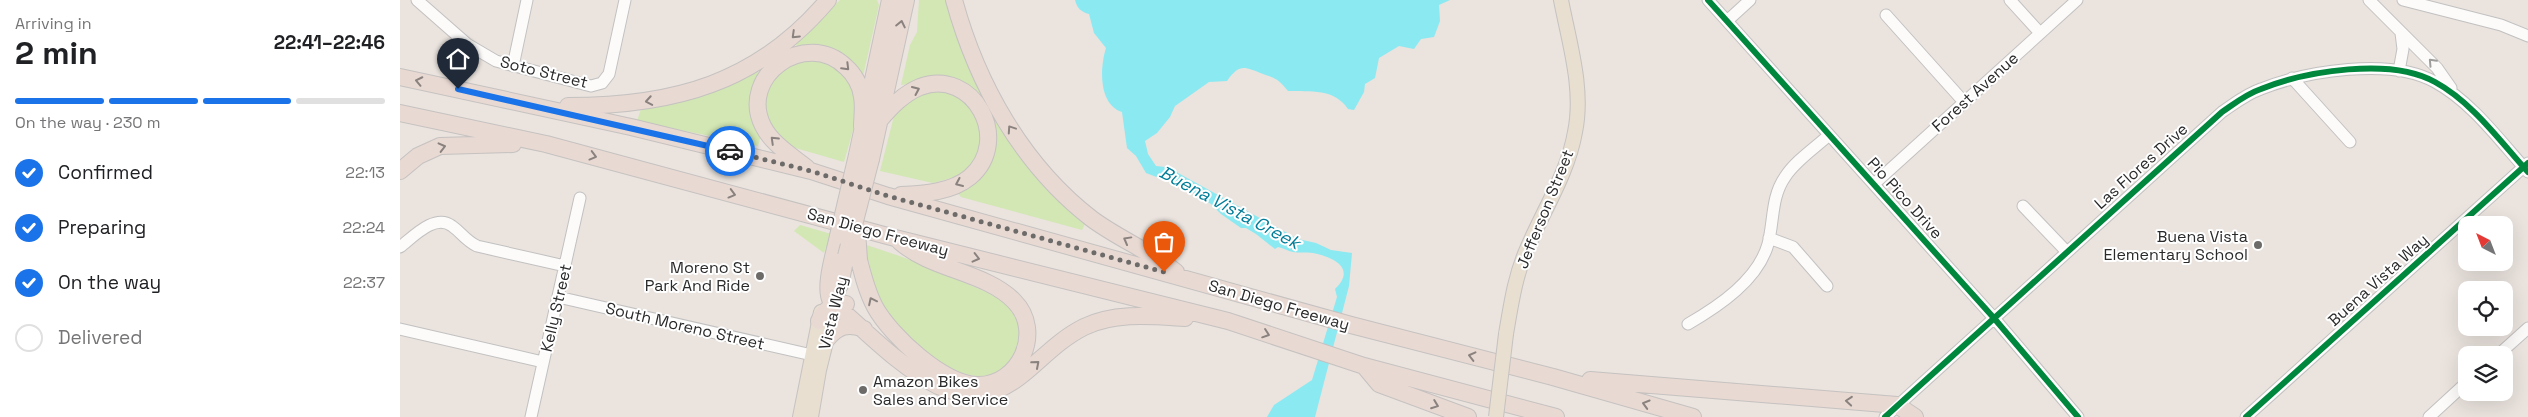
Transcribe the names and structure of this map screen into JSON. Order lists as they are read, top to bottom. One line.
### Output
{"streets":{"highway":["San Diego Freeway","Vista Way"],"main road":["Jefferson Street"],"street":["Soto Street","Forest Avenue","Las Flores Drive","Pio Pico Drive","Buena Vista Way","Kelly Street","South Moreno Street"]},"crossings":[["Forest Avenue","Pio Pico Drive"],["Las Flores Drive","Pio Pico Drive"],["Las Flores Drive","Buena Vista Way"],["Kelly Street","South Moreno Street"],["Vista Way","South Moreno Street"]],"water":["Buena Vista Creek"],"places":["Buena Vista Elementary School","Moreno St Park And Ride","Amazon Bikes Sales and Service"],"north":"top left","page":{"heading":["2 min","Arriving in","22:41–22:46"],"bar":"On the way · 230 m","list":[["Confirmed","22:13"],["Preparing","22:24"],["On the way","22:37"],"Delivered"]}}
